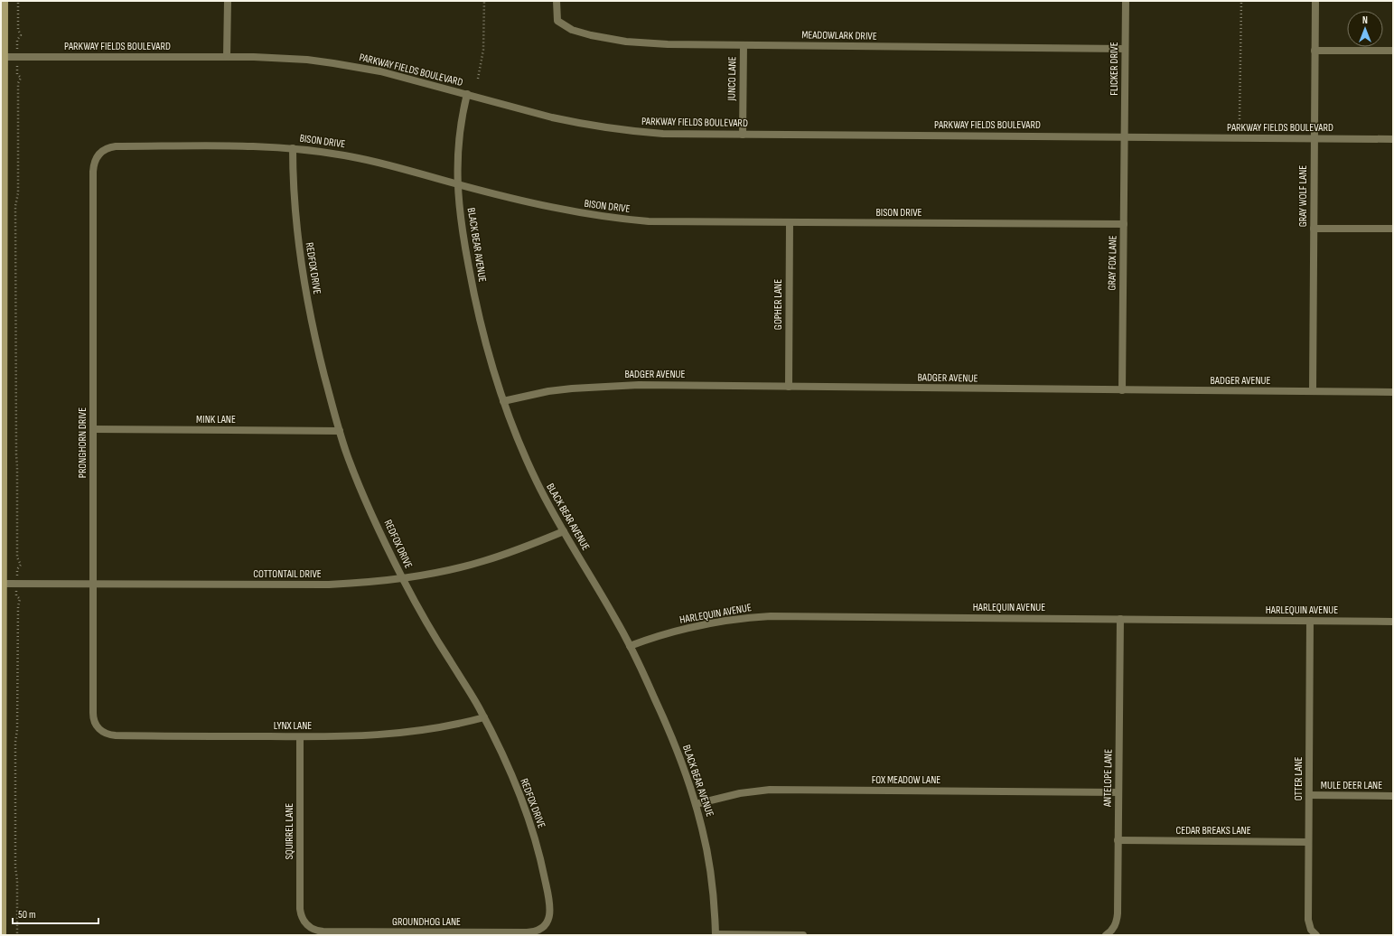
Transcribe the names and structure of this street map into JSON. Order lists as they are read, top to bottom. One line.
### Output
{"streets":{"street":["MEADOWLARK DRIVE","PARKWAY FIELDS BOULEVARD","FLICKER DRIVE","JUNCO LANE","BISON DRIVE","GRAY WOLF LANE","BLACK BEAR AVENUE","GRAY FOX LANE","REDFOX DRIVE","GOPHER LANE","BADGER AVENUE","MINK LANE","PRONGHORN DRIVE","COTTONTAIL DRIVE","HARLEQUIN AVENUE","LYNX LANE","ANTELOPE LANE","OTTER LANE","FOX MEADOW LANE","MULE DEER LANE","CEDAR BREAKS LANE","SQUIRREL LANE","GROUNDHOG LANE"]},"crossings":[["MEADOWLARK DRIVE","FLICKER DRIVE"],["MEADOWLARK DRIVE","JUNCO LANE"],["PARKWAY FIELDS BOULEVARD","FLICKER DRIVE"],["PARKWAY FIELDS BOULEVARD","JUNCO LANE"],["PARKWAY FIELDS BOULEVARD","GRAY WOLF LANE"],["PARKWAY FIELDS BOULEVARD","BLACK BEAR AVENUE"],["PARKWAY FIELDS BOULEVARD","GRAY FOX LANE"],["FLICKER DRIVE","GRAY FOX LANE"],["BISON DRIVE","BLACK BEAR AVENUE"],["BISON DRIVE","GRAY FOX LANE"],["BISON DRIVE","REDFOX DRIVE"],["BISON DRIVE","GOPHER LANE"],["BISON DRIVE","PRONGHORN DRIVE"],["GRAY WOLF LANE","BADGER AVENUE"],["BLACK BEAR AVENUE","BADGER AVENUE"],["BLACK BEAR AVENUE","COTTONTAIL DRIVE"],["BLACK BEAR AVENUE","HARLEQUIN AVENUE"],["BLACK BEAR AVENUE","FOX MEADOW LANE"],["GRAY FOX LANE","BADGER AVENUE"],["REDFOX DRIVE","MINK LANE"],["REDFOX DRIVE","COTTONTAIL DRIVE"],["REDFOX DRIVE","LYNX LANE"],["REDFOX DRIVE","GROUNDHOG LANE"],["GOPHER LANE","BADGER AVENUE"],["MINK LANE","PRONGHORN DRIVE"],["PRONGHORN DRIVE","COTTONTAIL DRIVE"],["PRONGHORN DRIVE","LYNX LANE"],["HARLEQUIN AVENUE","ANTELOPE LANE"],["HARLEQUIN AVENUE","OTTER LANE"],["LYNX LANE","SQUIRREL LANE"],["ANTELOPE LANE","FOX MEADOW LANE"],["ANTELOPE LANE","CEDAR BREAKS LANE"],["OTTER LANE","MULE DEER LANE"],["OTTER LANE","CEDAR BREAKS LANE"],["SQUIRREL LANE","GROUNDHOG LANE"]],"scale_bar":"50 m","north":"top"}
